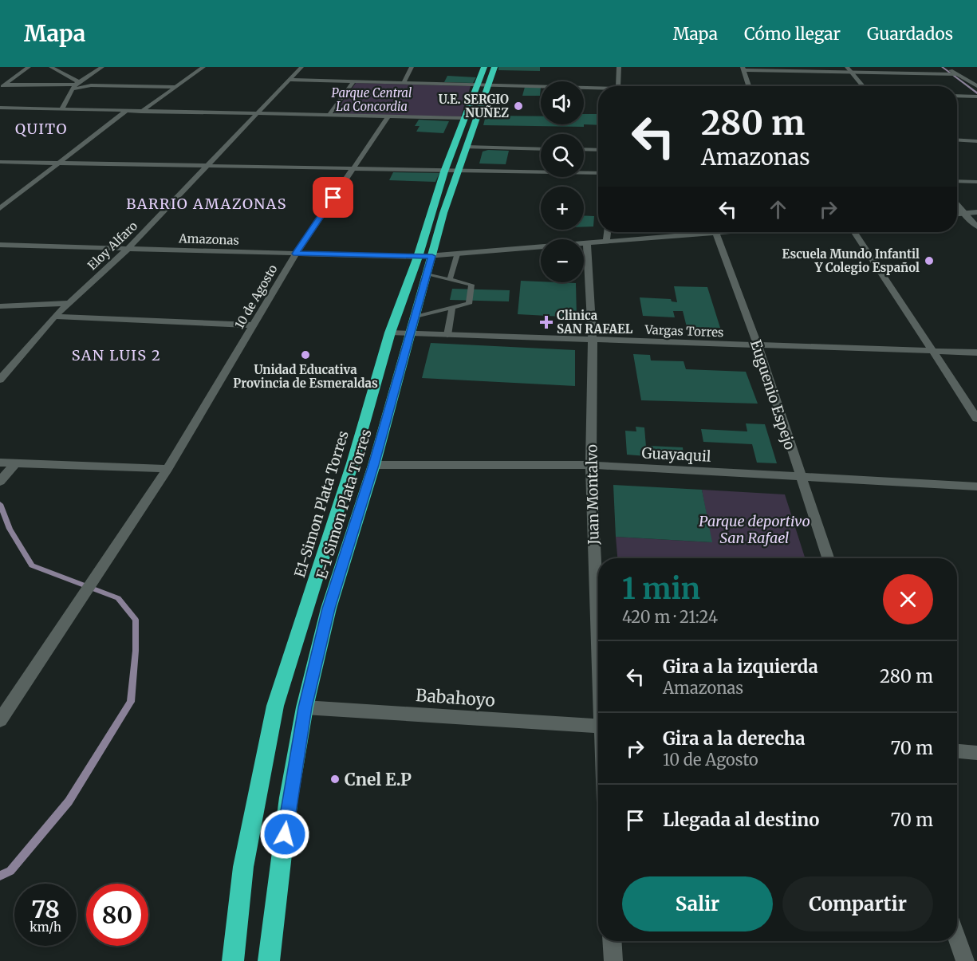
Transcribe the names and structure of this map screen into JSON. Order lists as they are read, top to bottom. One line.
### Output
{"streets":{"highway":["E1-Simon Plata Torres","E-1 Simon Plata Torres"],"street":["Amazonas","Eloy Alfaro","10 de Agosto","Vargas Torres","Euguenio Espejo","Guayaquil","Juan Montalvo","Babahoyo"]},"crossings":[["Amazonas","Eloy Alfaro"],["Amazonas","10 de Agosto"],["Amazonas","Juan Montalvo"],["Amazonas","E1-Simon Plata Torres"],["Amazonas","E-1 Simon Plata Torres"],["Vargas Torres","Euguenio Espejo"],["Vargas Torres","Juan Montalvo"],["Vargas Torres","E1-Simon Plata Torres"],["Vargas Torres","E-1 Simon Plata Torres"],["Euguenio Espejo","Guayaquil"],["Guayaquil","Juan Montalvo"],["Guayaquil","E-1 Simon Plata Torres"],["E1-Simon Plata Torres","E-1 Simon Plata Torres"],["E-1 Simon Plata Torres","Babahoyo"]],"districts":["QUITO","BARRIO AMAZONAS","SAN LUIS 2"],"parks":["Parque Central La Concordia","Parque deportivo San Rafael"],"places":{"other":["U.E. SERGIO NUÑEZ","Escuela Mundo Infantil Y Colegio Español","Unidad Educativa Provincia de Esmeraldas","Cnel E.P"],"health":["Clinica SAN RAFAEL"]},"page":{"header":"Mapa","nav":["Mapa","Cómo llegar","Guardados"],"map_buttons":["+","−"],"turn":["280 m","Amazonas"],"heading":["1 min","420 m · 21:24"],"list":[{"name":"Gira a la izquierda","note":"Amazonas","value":"280 m"},{"name":"Gira a la derecha","note":"10 de Agosto","value":"70 m"},{"name":"Llegada al destino","value":"70 m"}],"buttons":["Salir","Compartir"],"speed":"78 km/h","limit":"80"}}
